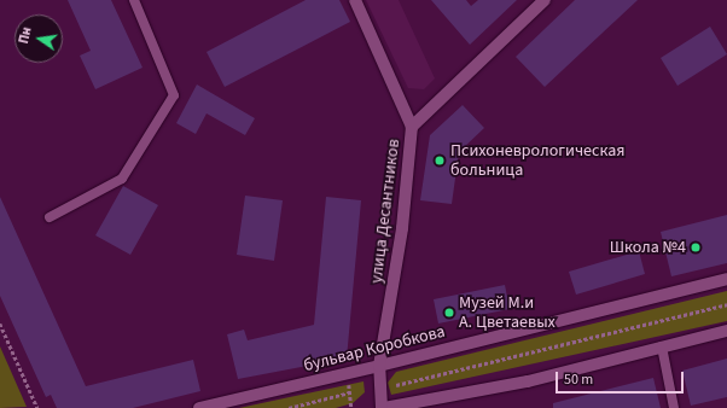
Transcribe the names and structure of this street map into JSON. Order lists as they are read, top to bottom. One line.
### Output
{"streets":{"street":["улица Десантников","бульвар Коробкова"]},"crossings":[["улица Десантников","бульвар Коробкова"]],"places":["Психоневрологическая больница","Школа №4","Музей М.и А. Цветаевых"],"scale_bar":"50 m","north":"left"}
